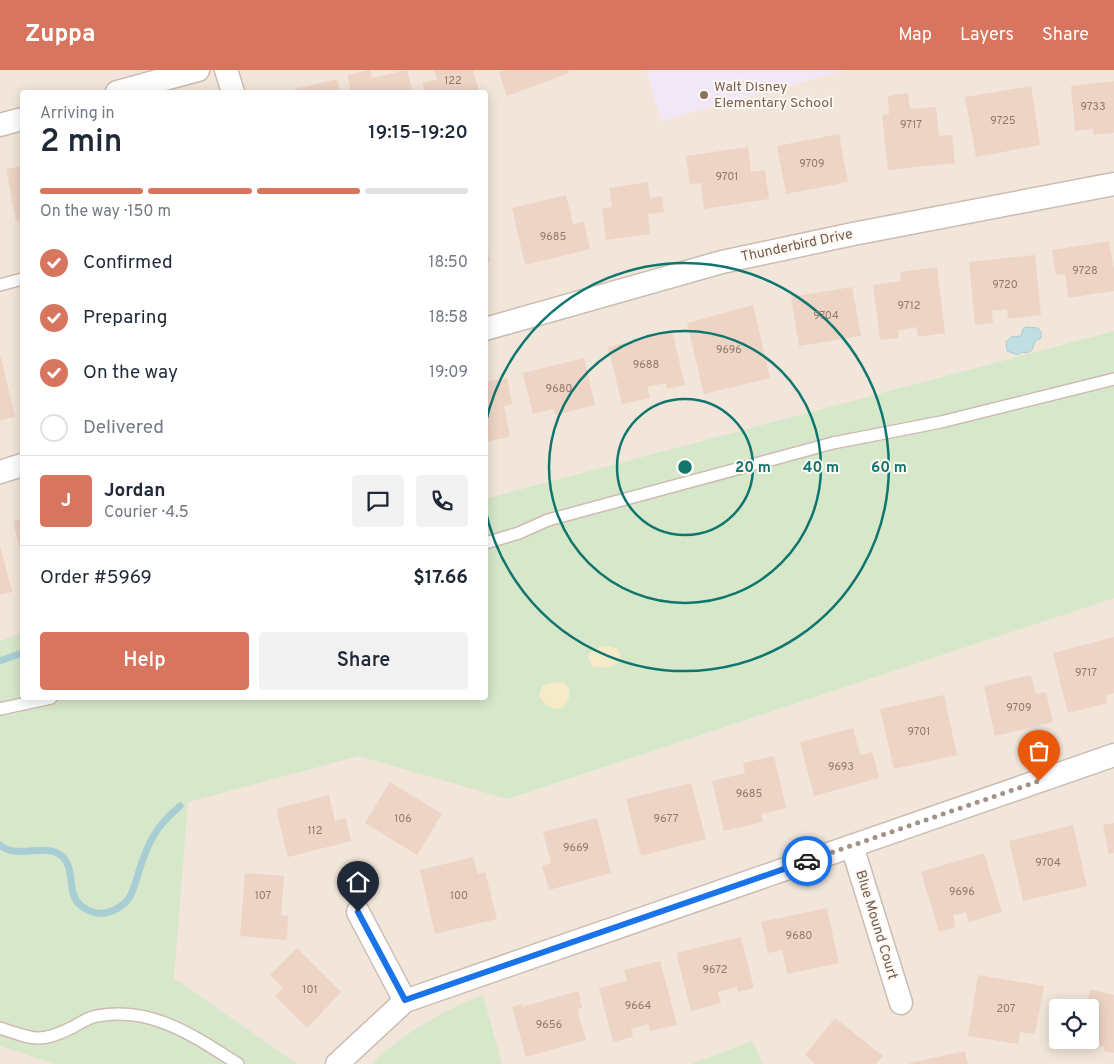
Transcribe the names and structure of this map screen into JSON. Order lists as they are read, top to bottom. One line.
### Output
{"streets":{"street":["Thunderbird Drive","Blue Mound Court"]},"places":["Walt Disney Elementary School"],"house_numbers":["122","9733","9725","9717","9709","9701","9685","9728","9720","9712","9704","9696","9688","9680","9717","9709","9701","9693","9685","106","9677","112","9669","9704","9696","107","100","9680","9672","101","9664","207","9656"],"page":{"header":"Zuppa","nav":["Map","Layers","Share"],"heading":["2 min","Arriving in","19:15–19:20"],"panel":["Jordan","Courier · 4.5","Order #5969","$17.66"],"bar":"On the way · 150 m","list":[["Confirmed","18:50"],["Preparing","18:58"],["On the way","19:09"],"Delivered"],"round":"J","buttons":["Help","Share"]},"rings":["20 m","40 m","60 m"]}
